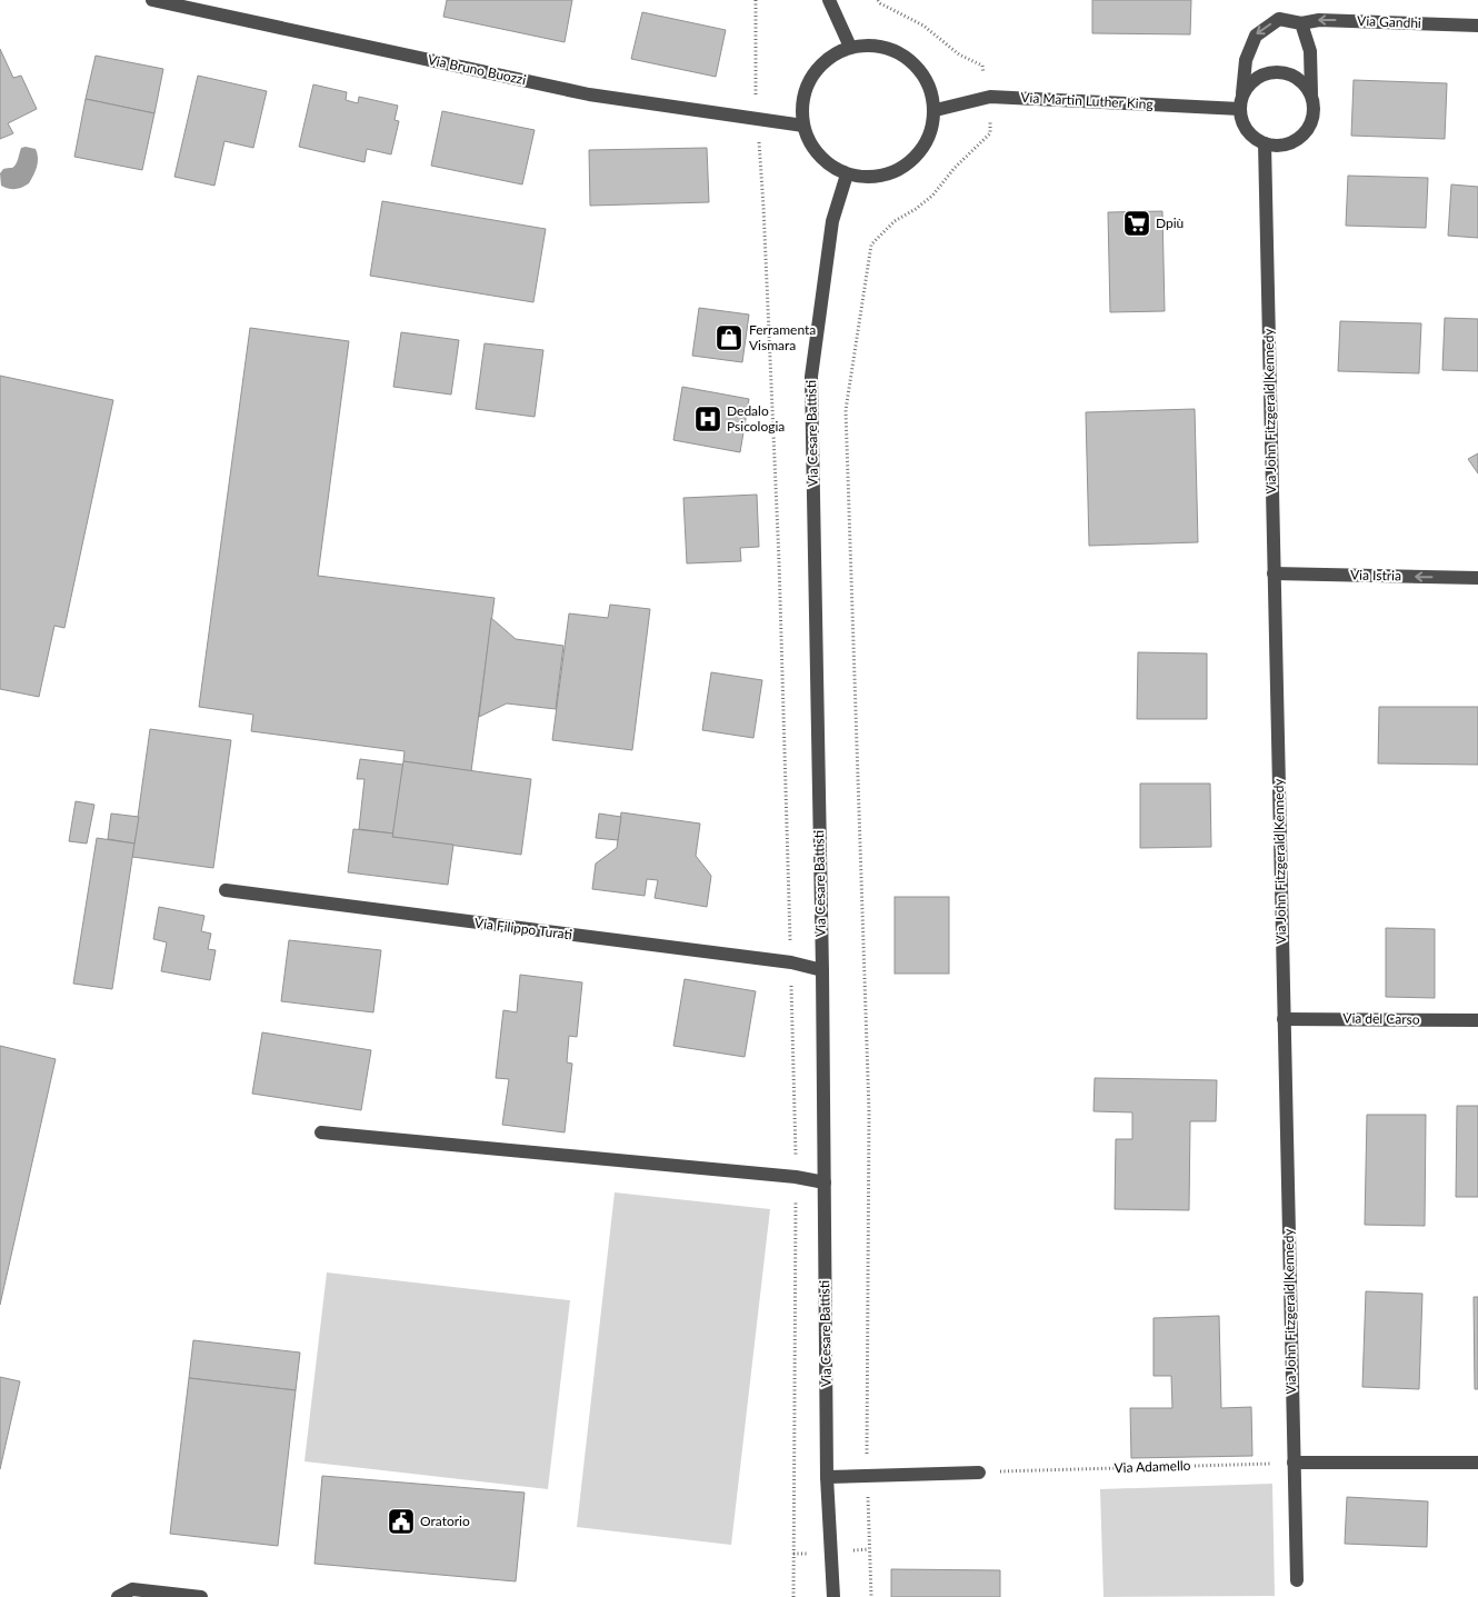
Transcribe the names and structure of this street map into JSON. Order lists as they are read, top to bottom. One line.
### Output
{"streets":{"street":["Via Gandhi","Via Bruno Buozzi","Via Martin Luther King","Via John Fitzgerald Kennedy","Via Cesare Battisti","Via Istria","Via Filippo Turati","Via del Carso"],"path":["Via Adamello"]},"crossings":[["Via Gandhi","Via Martin Luther King"],["Via Gandhi","Via John Fitzgerald Kennedy"],["Via Bruno Buozzi","Via Martin Luther King"],["Via Bruno Buozzi","Via Cesare Battisti"],["Via Martin Luther King","Via John Fitzgerald Kennedy"],["Via Martin Luther King","Via Cesare Battisti"],["Via John Fitzgerald Kennedy","Via Istria"],["Via John Fitzgerald Kennedy","Via del Carso"],["Via John Fitzgerald Kennedy","Via Adamello"],["Via Cesare Battisti","Via Filippo Turati"]],"one_way":["Via Gandhi","Via Istria"],"places":{"supermarket":["Dpiù"],"shop":["Ferramenta Vismara"],"hospital":["Dedalo Psicologia"],"public building":["Oratorio"]}}
